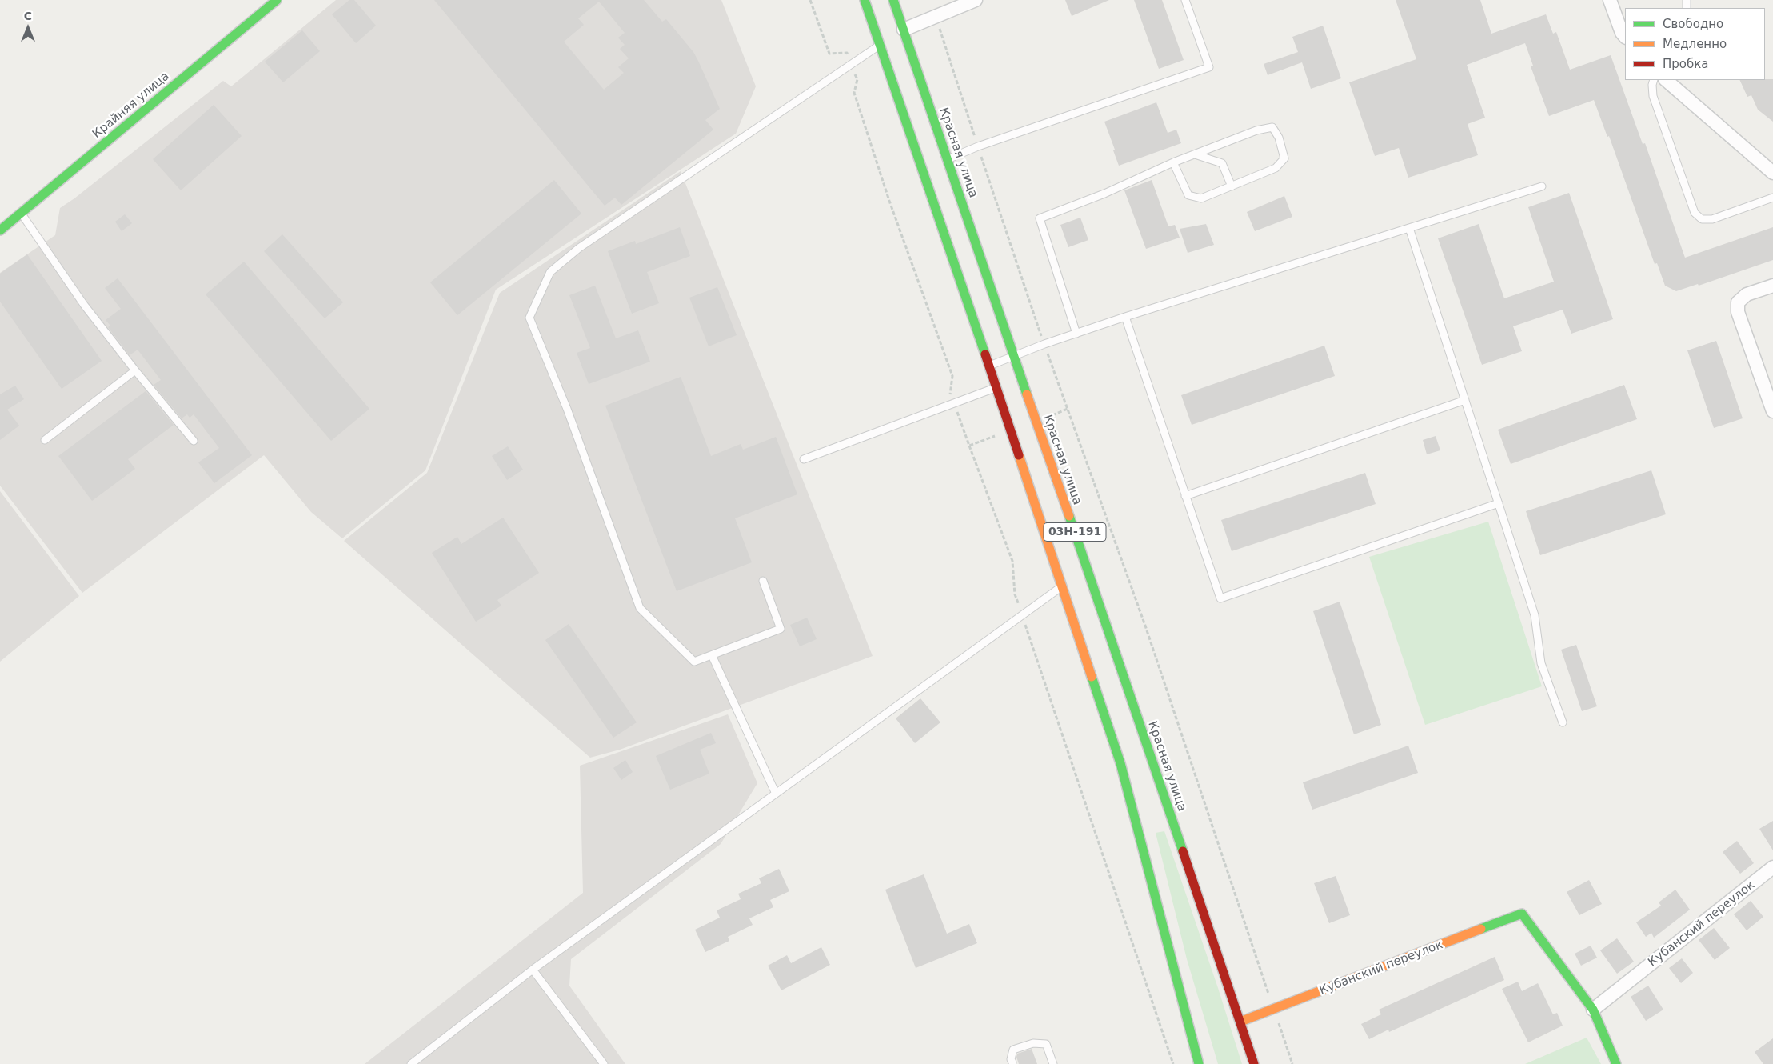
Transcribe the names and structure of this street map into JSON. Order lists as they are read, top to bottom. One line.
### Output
{"streets":{"main road":["Крайняя улица","Красная улица","03Н-191","Кубанский переулок"]},"crossings":[["Красная улица","Кубанский переулок"]],"legend":["Свободно","Медленно","Пробка"],"north":"top"}
